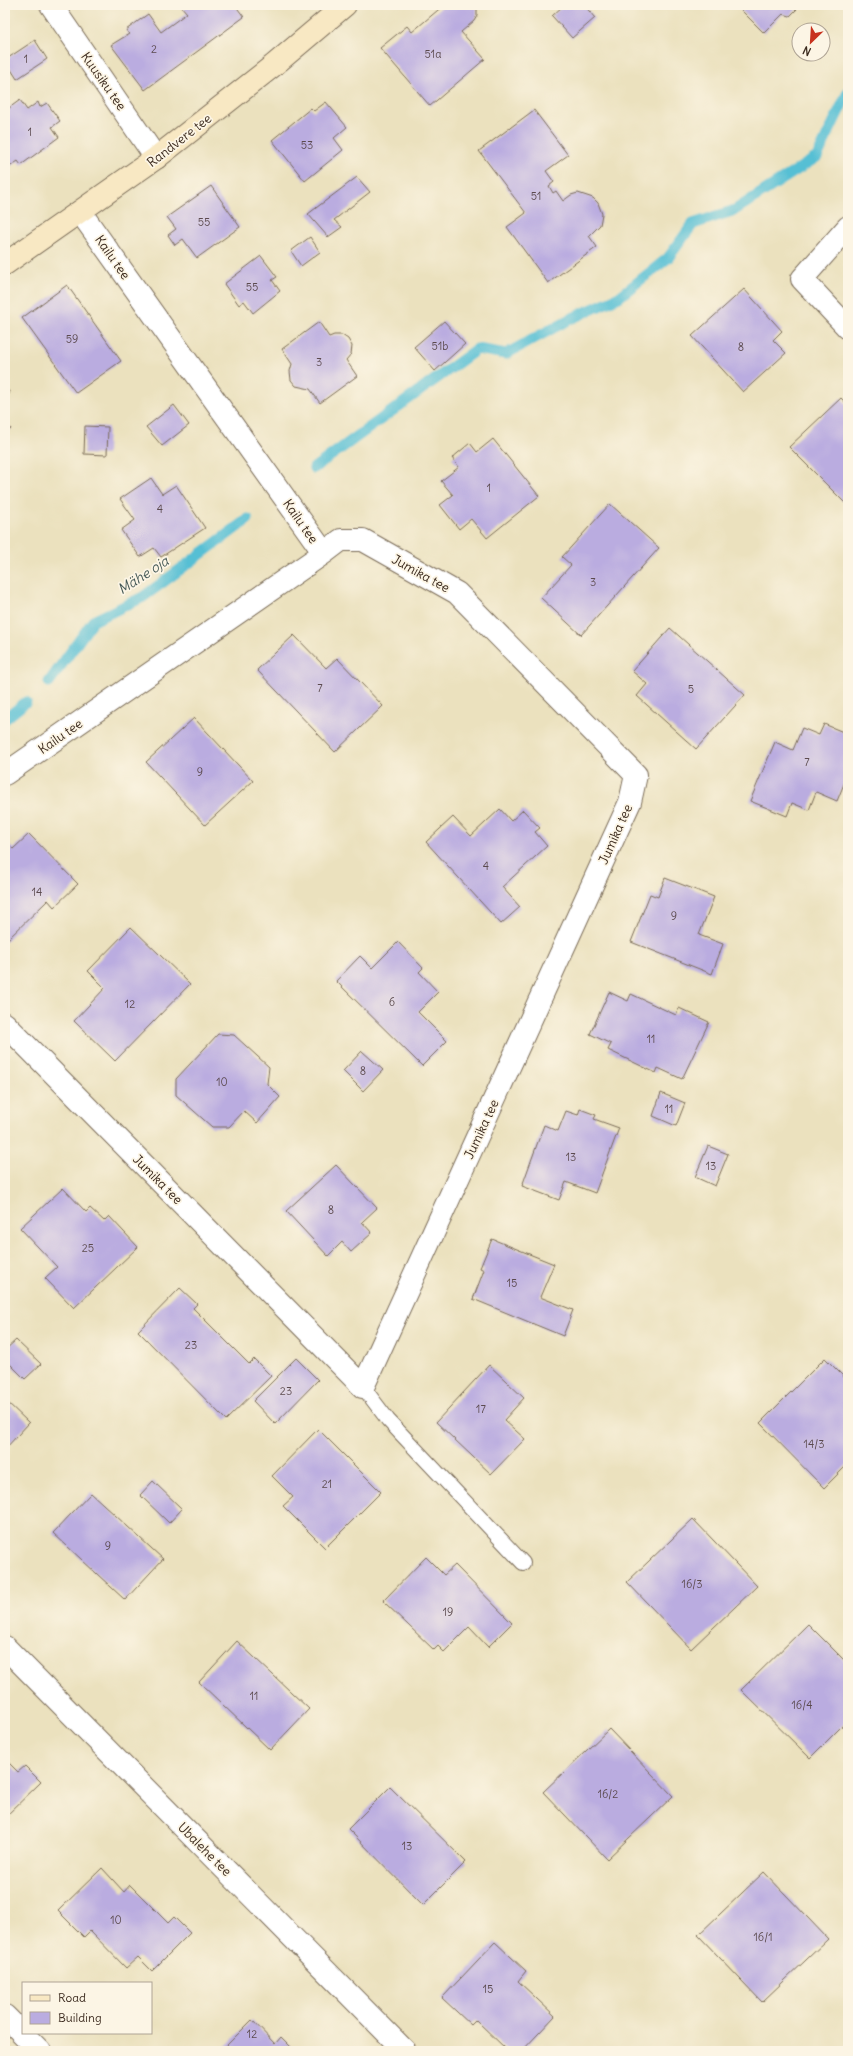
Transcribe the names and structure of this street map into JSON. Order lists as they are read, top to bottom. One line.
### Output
{"streets":{"main road":["Randvere tee"],"street":["Kuusiku tee","Kailu tee","Jumika tee","Ubalehe tee"]},"crossings":[["Kuusiku tee","Randvere tee"],["Randvere tee","Kailu tee"],["Kailu tee","Jumika tee"]],"water":["Mähe oja"],"house_numbers":["2","51a","1","1","53","51","55","55","59","51b","8","3","1","4","3","7","5","7","9","4","14","9","6","12","11","8","10","11","13","13","8","25","15","23","23","17","14/3","21","9","16/3","19","11","16/4","16/2","13","10","16/1","15","12"],"legend":["Road","Building"],"north":"bottom left"}
